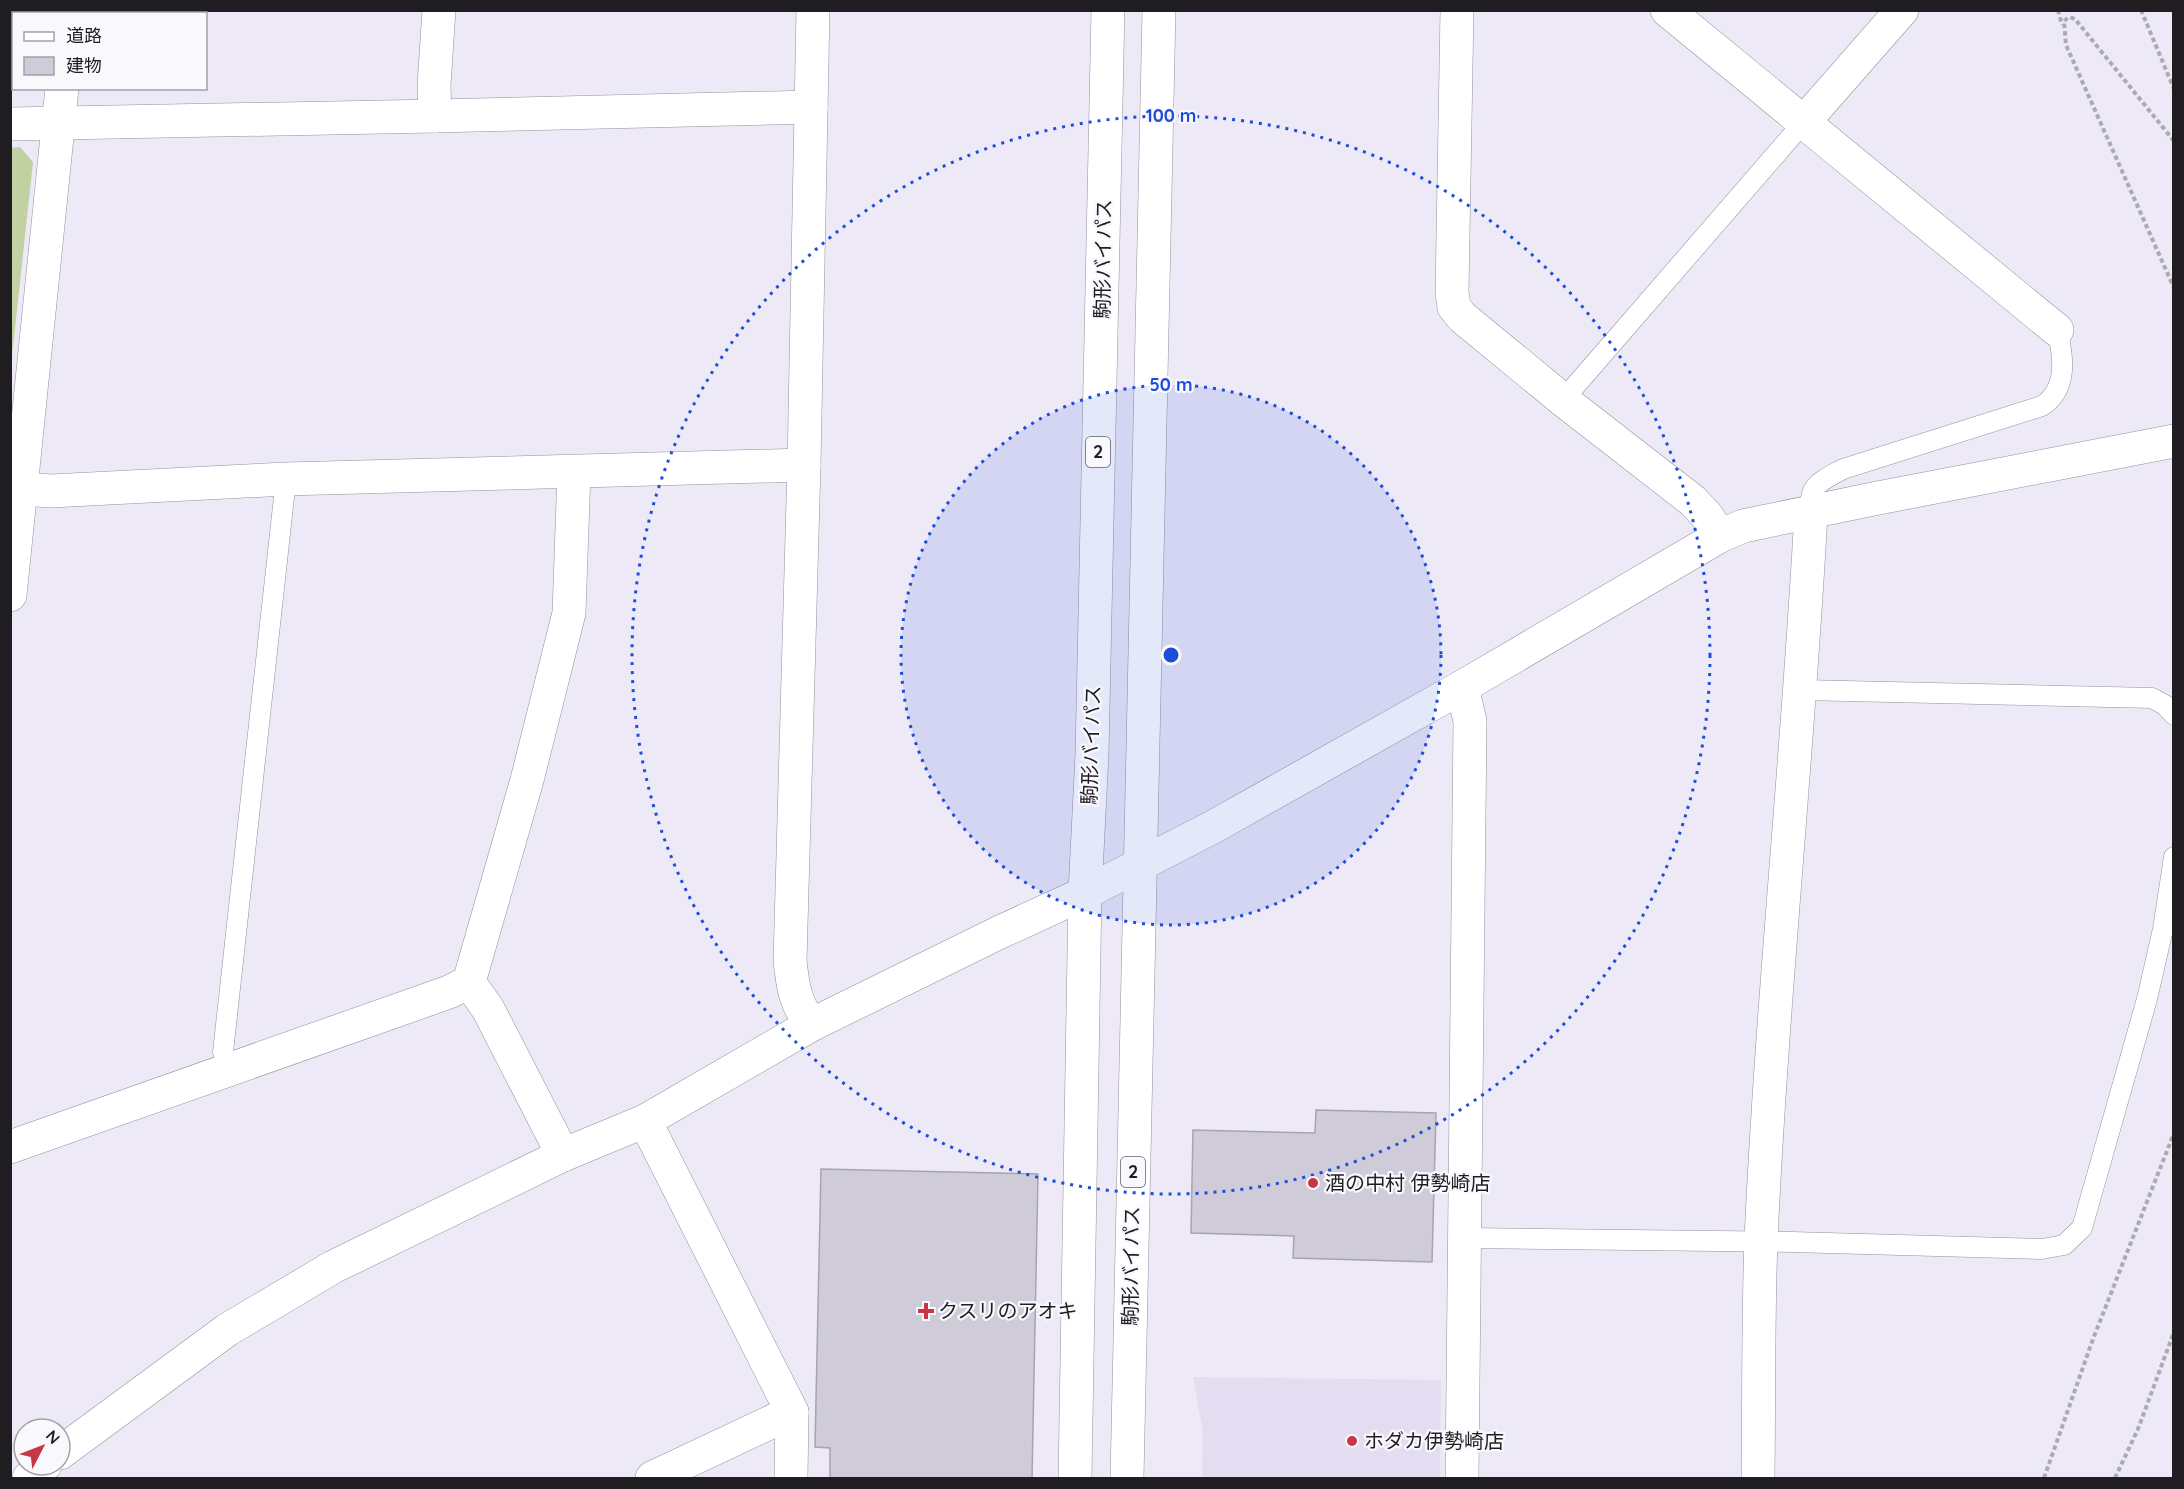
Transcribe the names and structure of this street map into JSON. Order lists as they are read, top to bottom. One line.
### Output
{"streets":{"street":["駒形バイパス","2"]},"places":{"other":["酒の中村 伊勢崎店","ホダカ伊勢崎店"],"health":["クスリのアオキ"]},"legend":["道路","建物"],"north":"top right","rings":["100 m","50 m"]}
